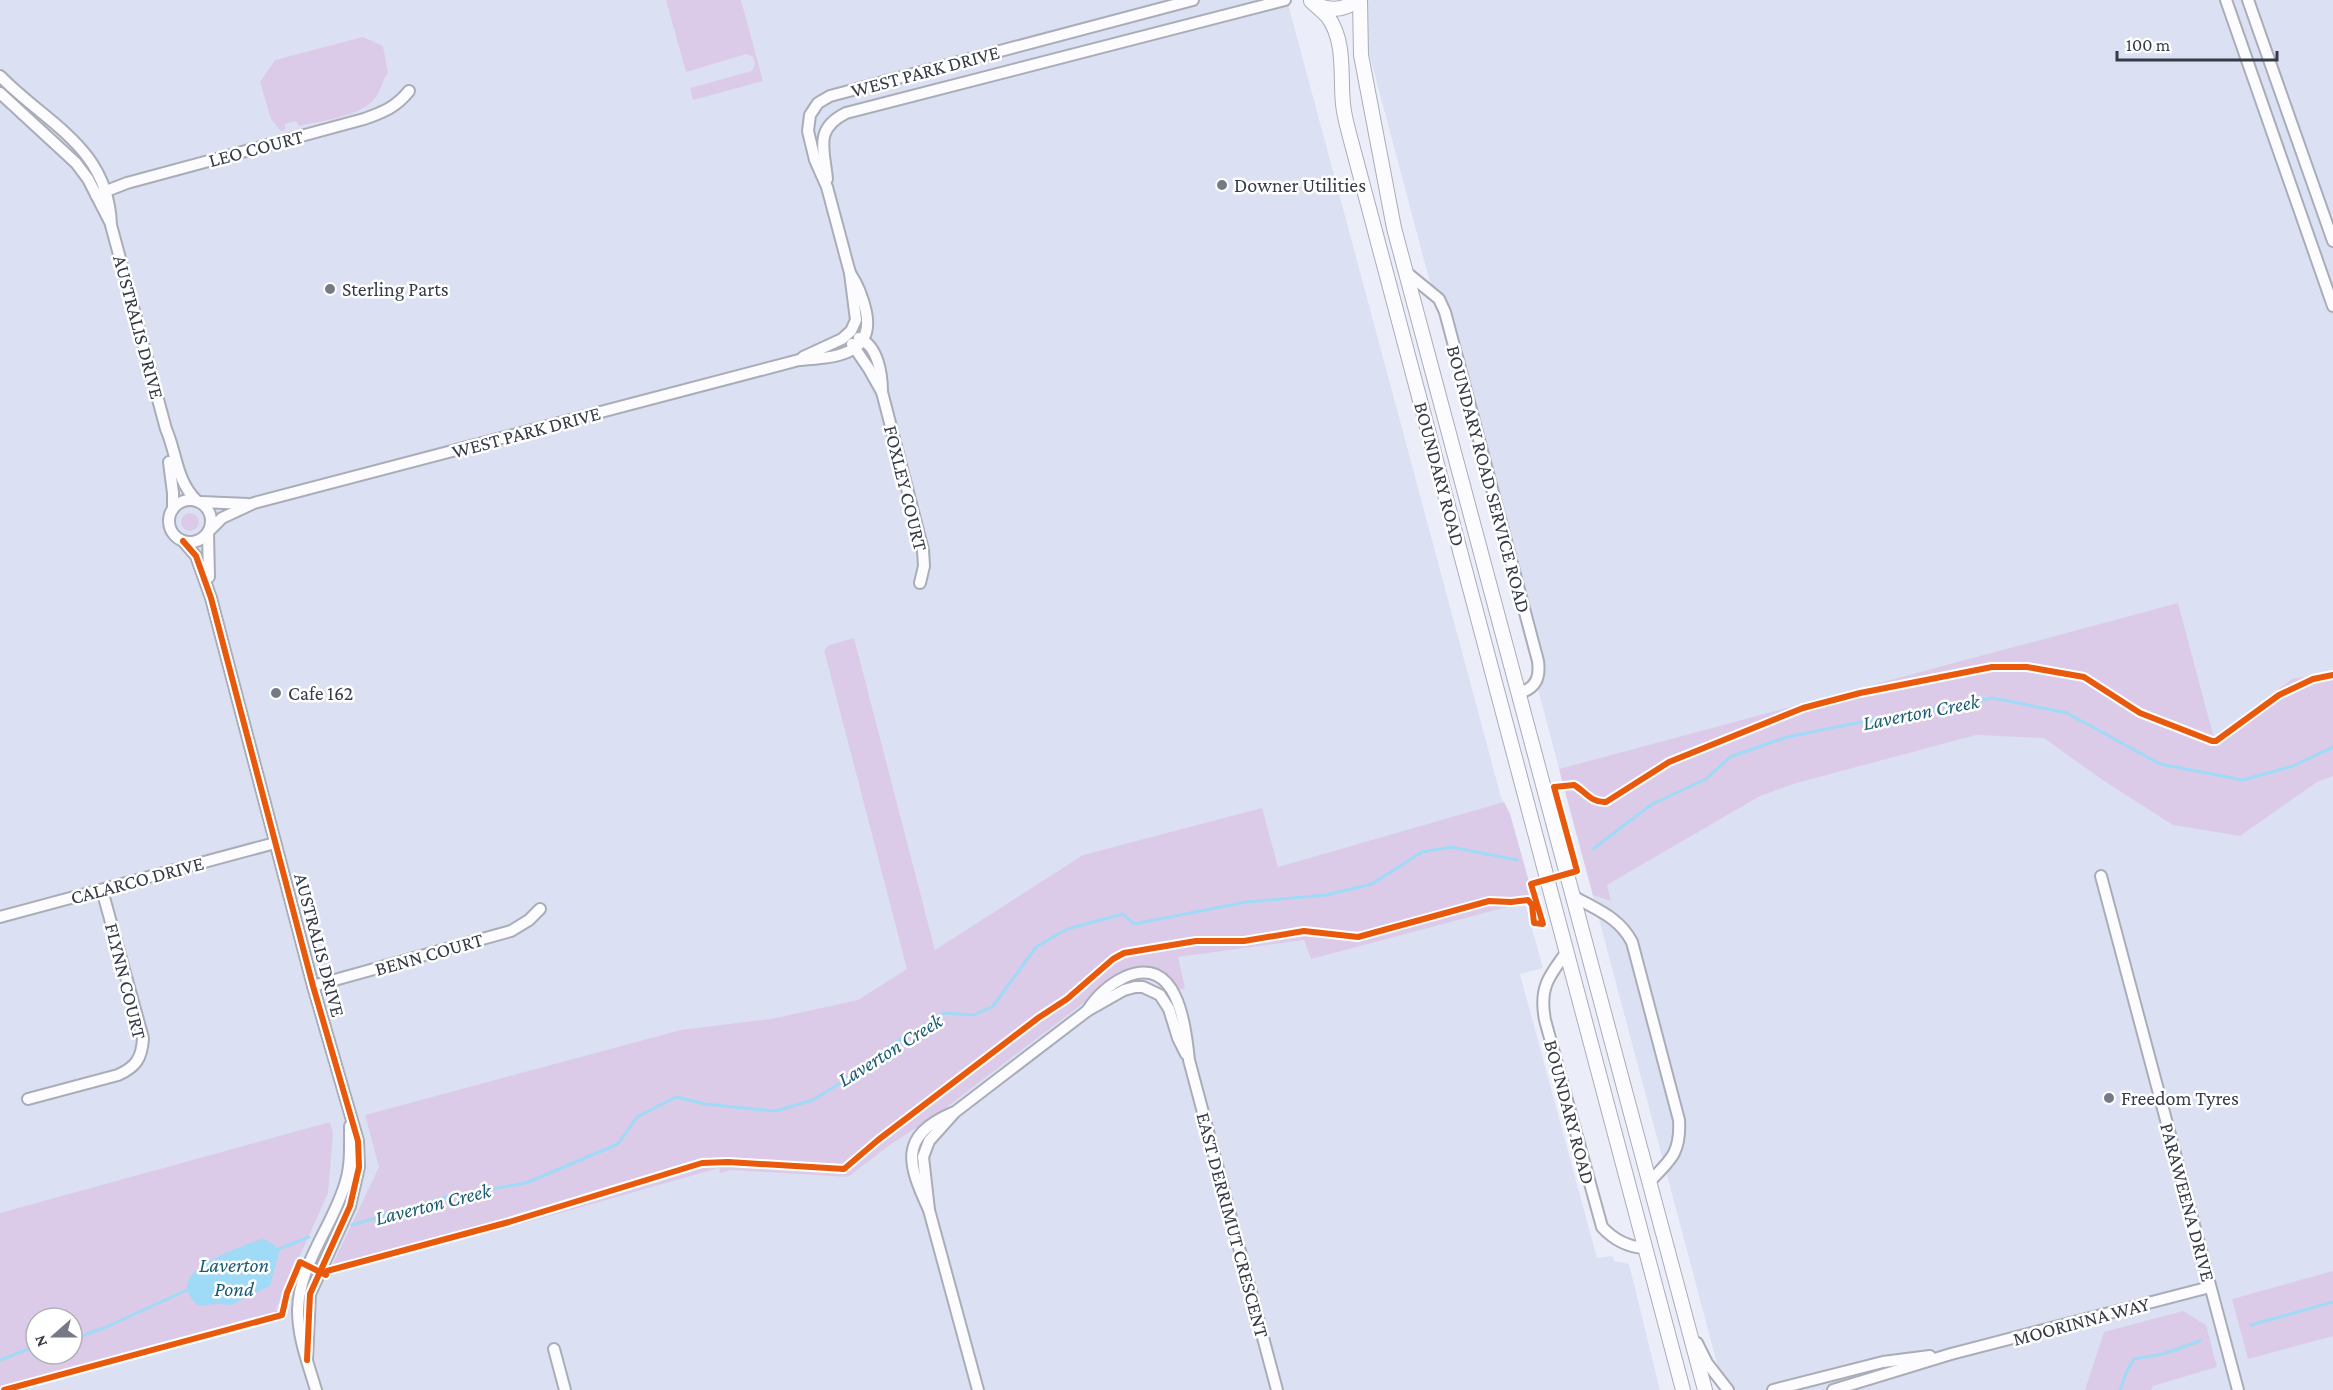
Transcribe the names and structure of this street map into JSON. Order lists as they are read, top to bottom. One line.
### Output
{"streets":{"main road":["BOUNDARY ROAD"],"street":["WEST PARK DRIVE","LEO COURT","AUSTRALIS DRIVE","BOUNDARY ROAD SERVICE ROAD","FOXLEY COURT","CALARCO DRIVE","BENN COURT","FLYNN COURT","PARAWEENA DRIVE","EAST DERRIMUT CRESCENT","MOORINNA WAY"]},"crossings":[["WEST PARK DRIVE","AUSTRALIS DRIVE"],["WEST PARK DRIVE","FOXLEY COURT"],["LEO COURT","AUSTRALIS DRIVE"],["AUSTRALIS DRIVE","CALARCO DRIVE"],["AUSTRALIS DRIVE","BENN COURT"],["BOUNDARY ROAD","BOUNDARY ROAD SERVICE ROAD"],["CALARCO DRIVE","FLYNN COURT"],["PARAWEENA DRIVE","MOORINNA WAY"]],"water":["Laverton Creek","Laverton Pond"],"places":["Downer Utilities","Sterling Parts","Cafe 162","Freedom Tyres"],"scale_bar":"100 m","north":"left"}
